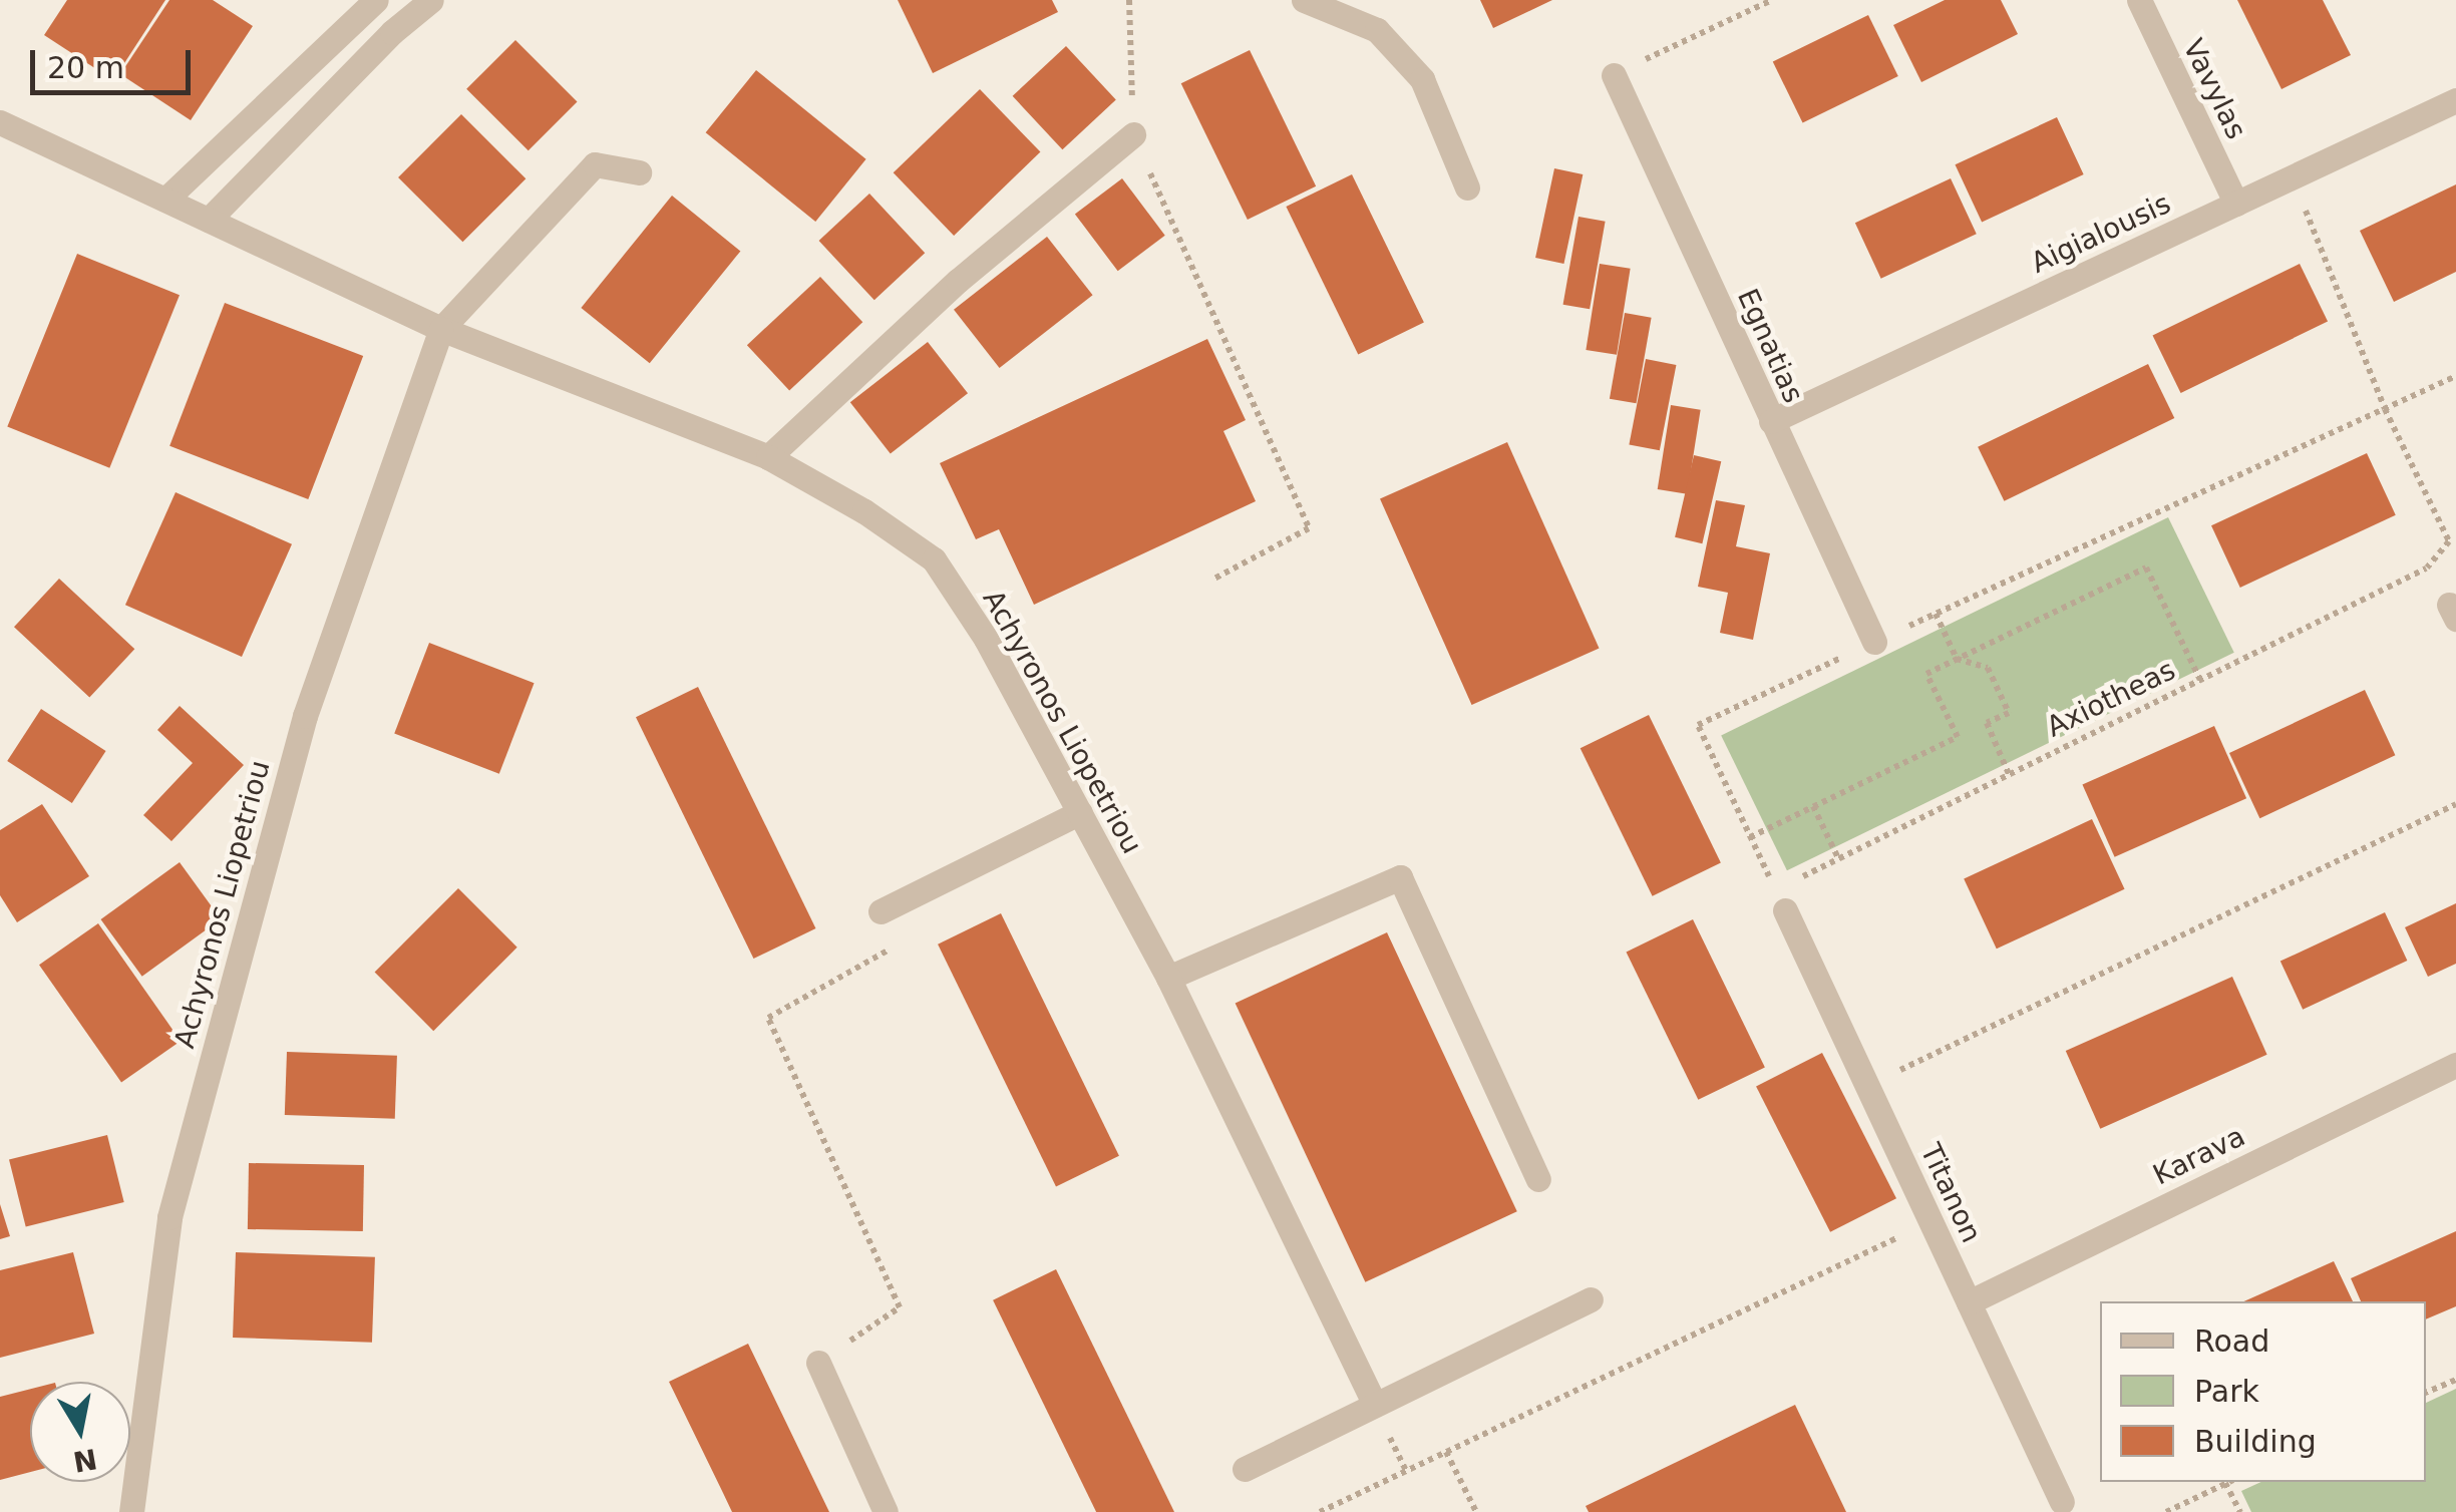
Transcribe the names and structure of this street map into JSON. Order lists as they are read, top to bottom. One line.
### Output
{"streets":{"street":["Vavylas","Aigialousis","Egnatias","Achyronos Liopetriou","Karava","Titanon"],"path":["Axiotheas"]},"crossings":[["Vavylas","Aigialousis"],["Aigialousis","Egnatias"],["Axiotheas","Titanon"],["Karava","Titanon"]],"legend":["Road","Park","Building"],"scale_bar":"20 m","north":"bottom"}
